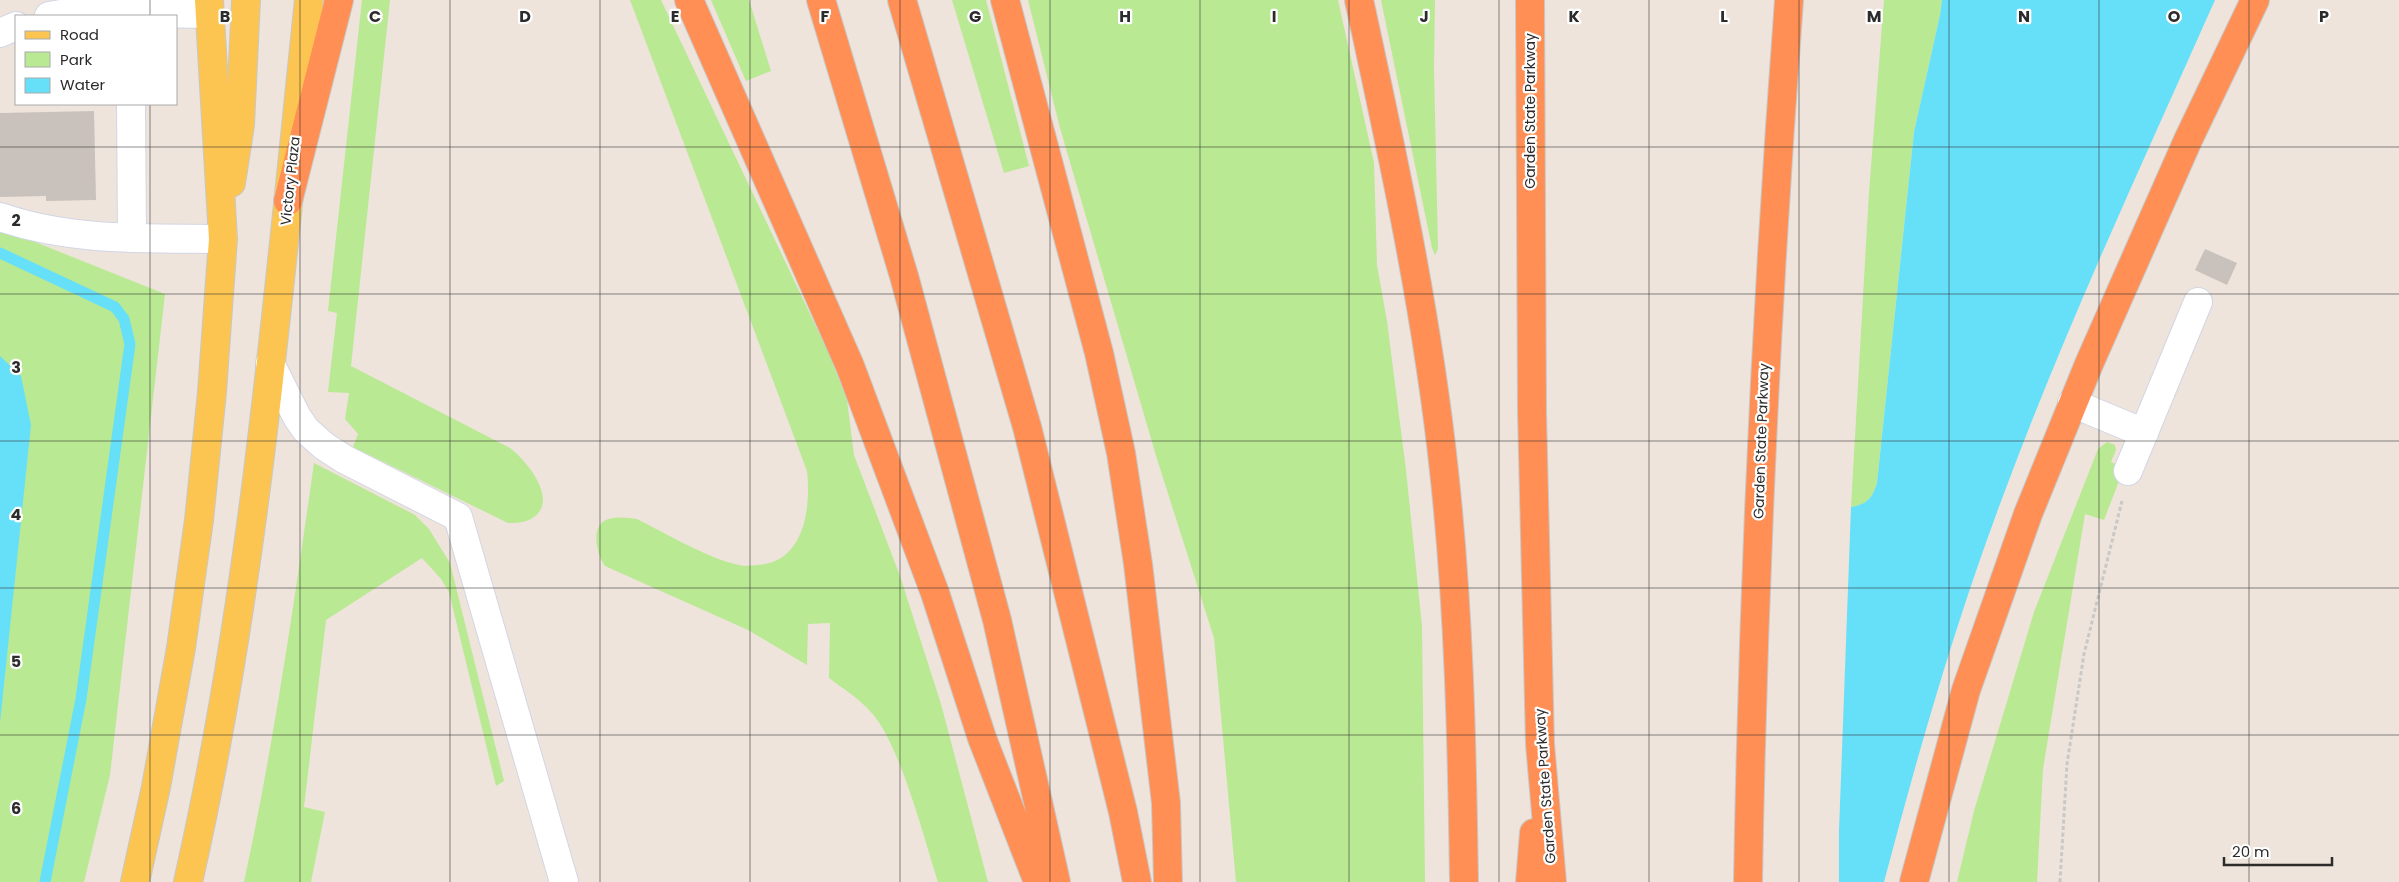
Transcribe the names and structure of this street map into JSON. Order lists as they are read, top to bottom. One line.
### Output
{"streets":{"highway":["Garden State Parkway"],"main road":["Victory Plaza"]},"legend":["Road","Park","Water"],"scale_bar":"20 m","grid":{"columns":["B","C","D","E","F","G","H","I","J","K","L","M","N","O","P"],"rows":["2","3","4","5","6"]}}
